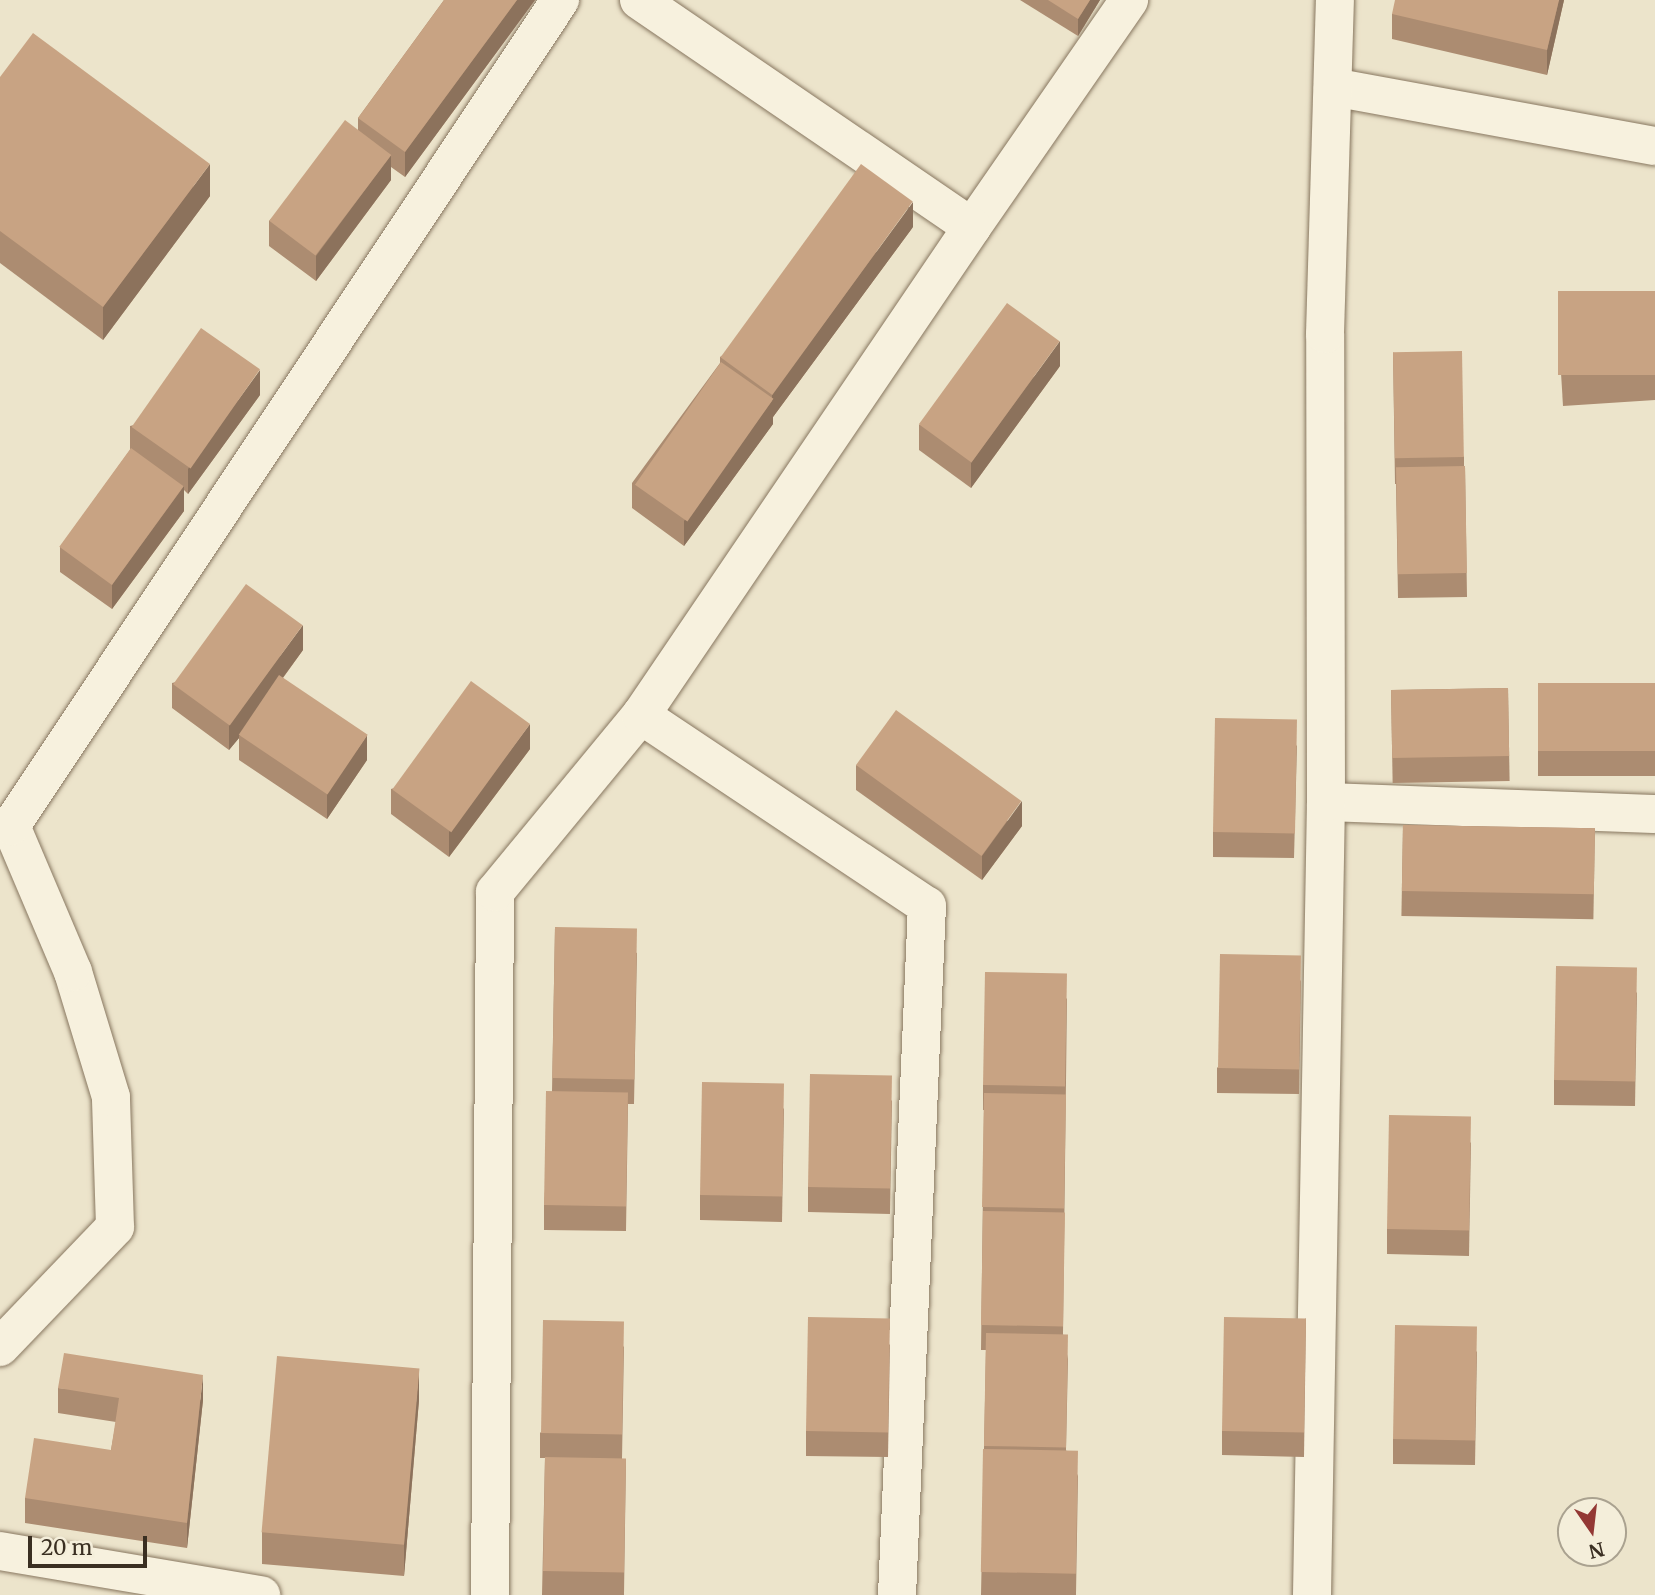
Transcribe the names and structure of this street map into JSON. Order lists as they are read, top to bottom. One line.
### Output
{"scale_bar":"20 m","north":"bottom"}
